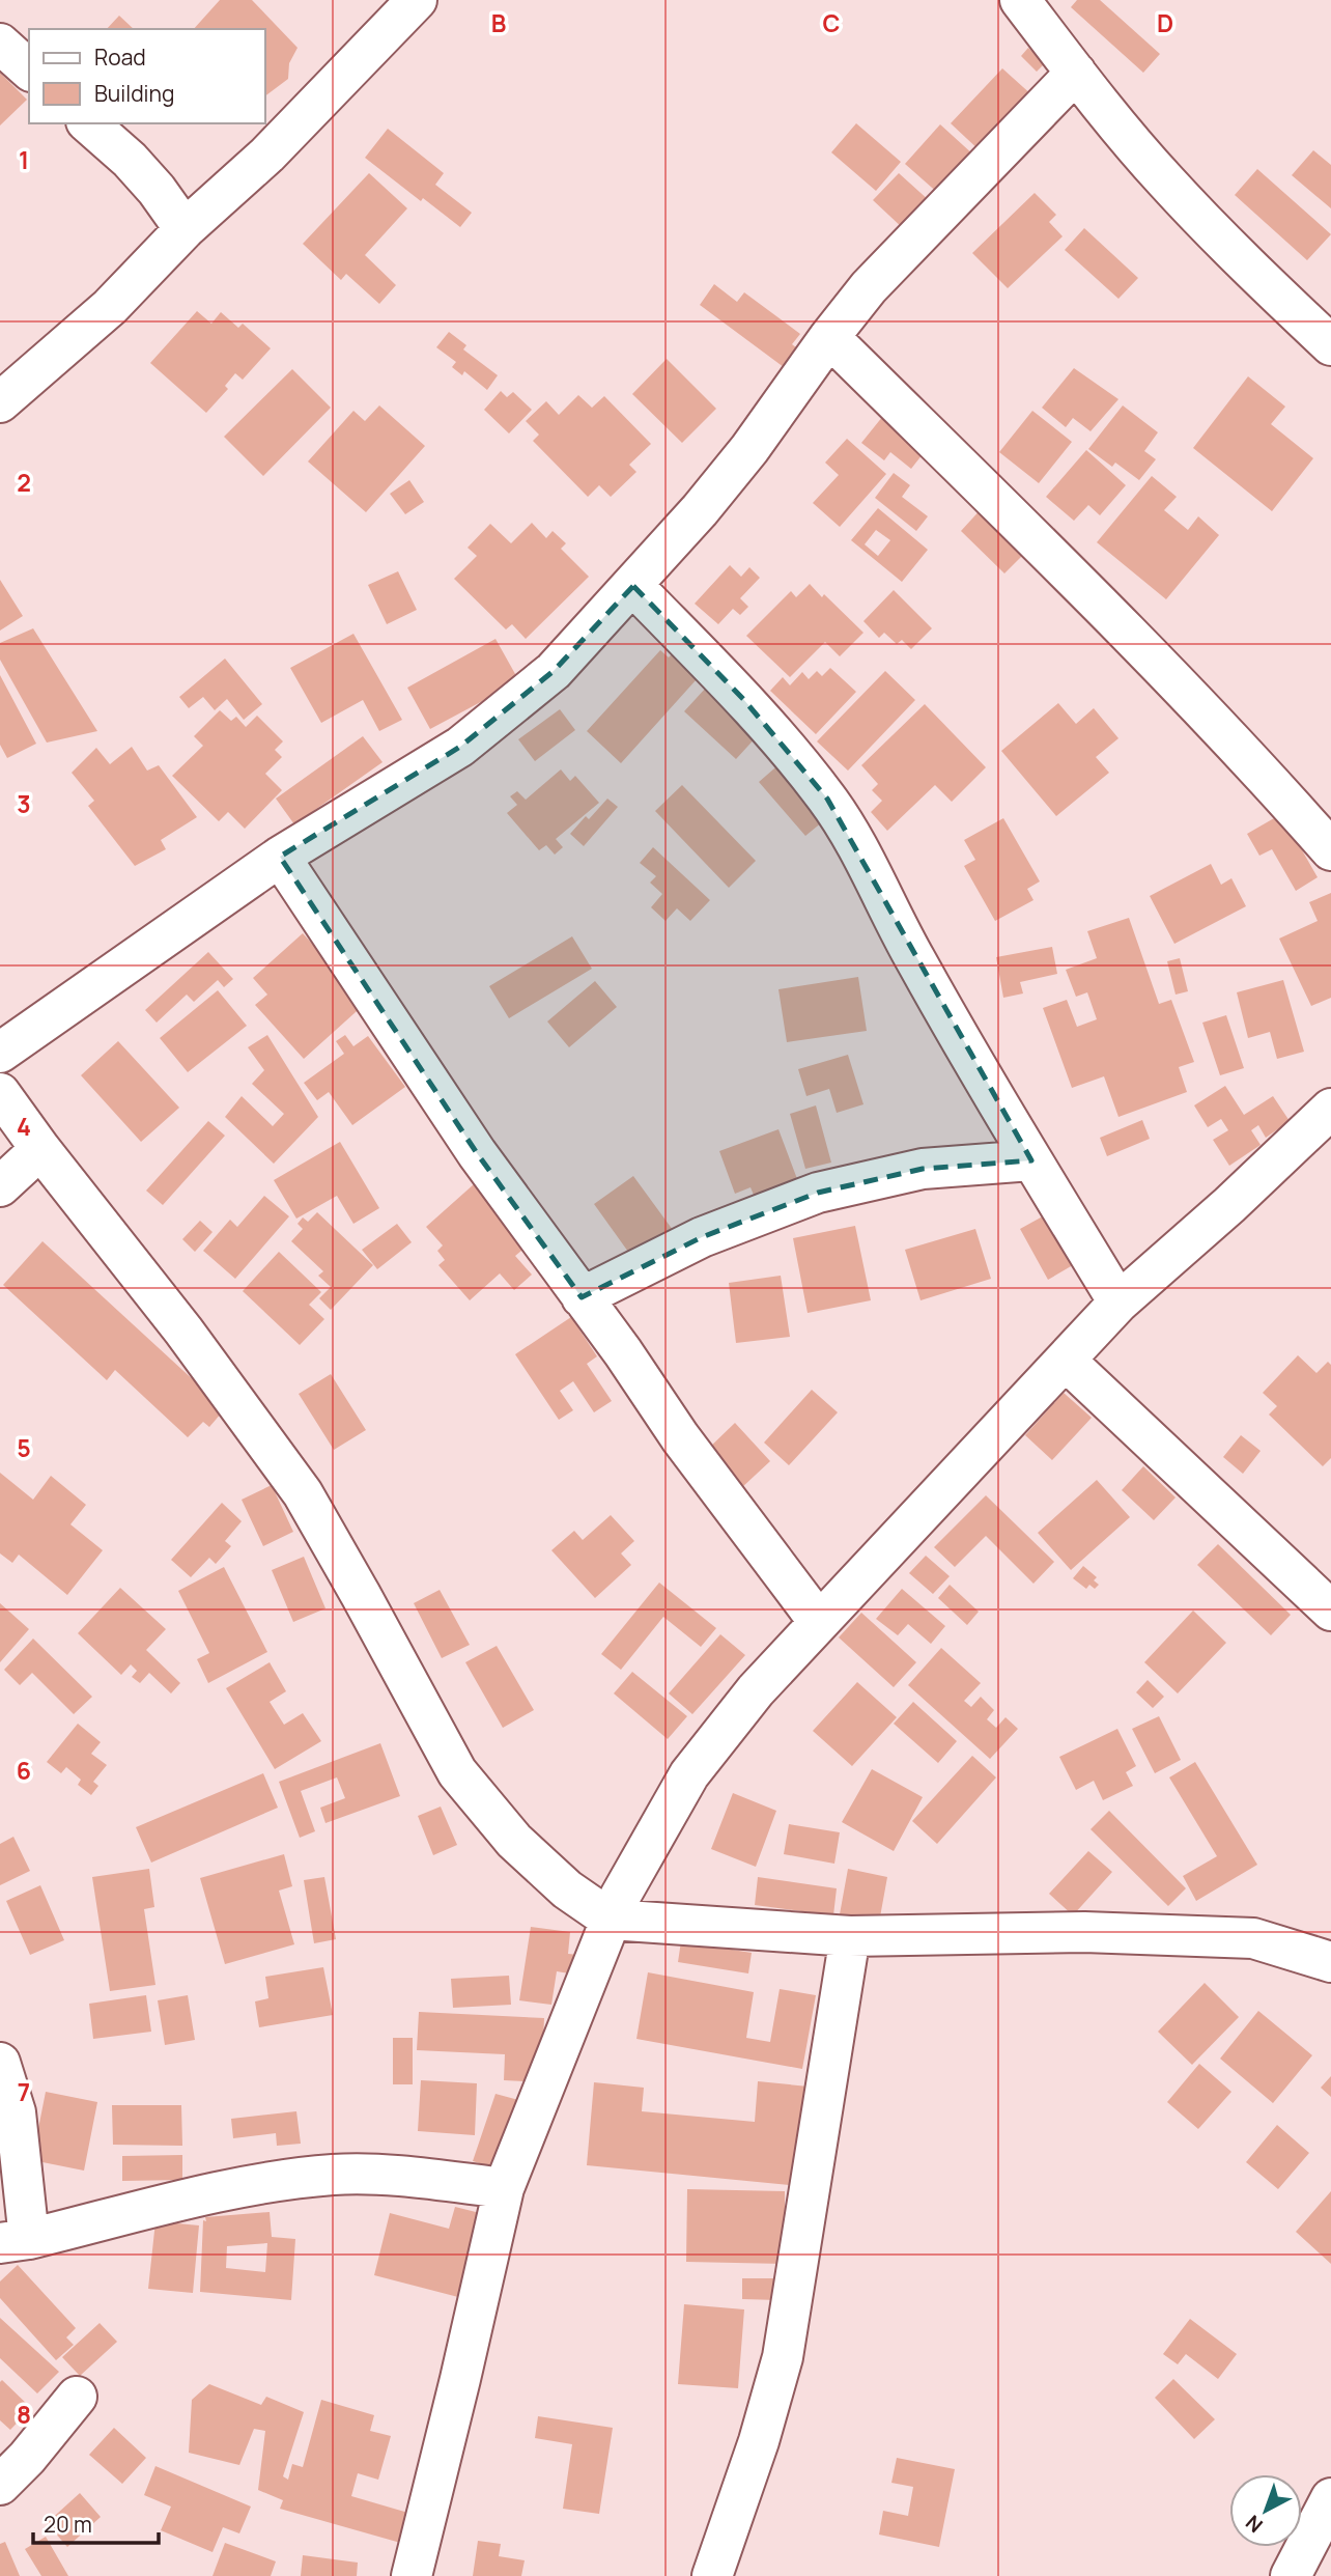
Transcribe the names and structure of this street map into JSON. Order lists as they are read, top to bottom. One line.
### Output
{"legend":["Road","Building"],"scale_bar":"20 m","north":"bottom left","grid":{"columns":["B","C","D"],"rows":["1","2","3","4","5","6","7","8"]}}
